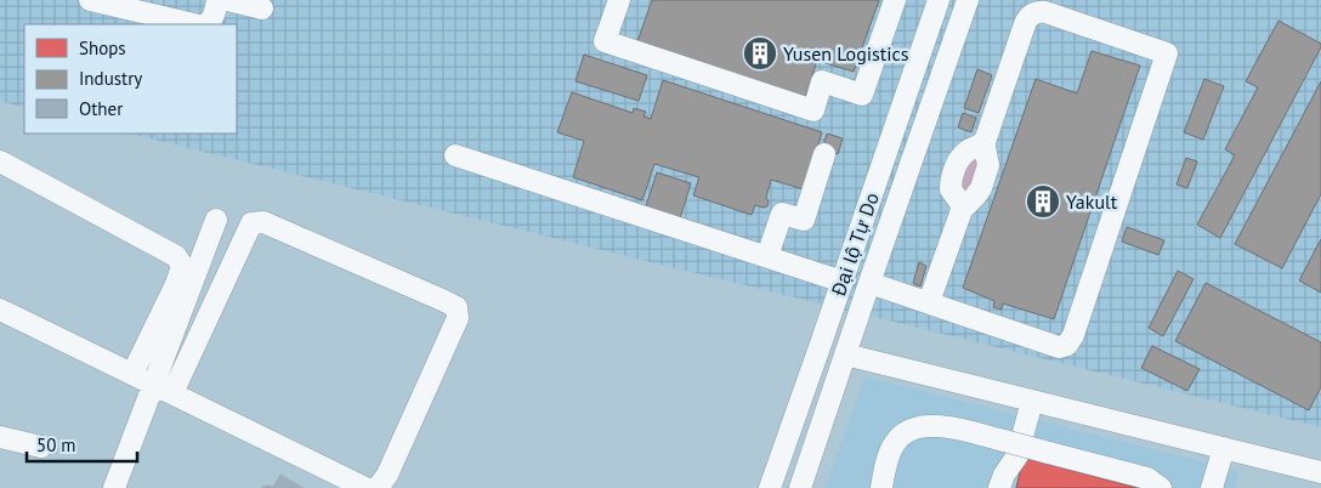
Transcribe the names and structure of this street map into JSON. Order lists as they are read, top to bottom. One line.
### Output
{"streets":{"street":["Đại lộ Tự Do"]},"places":{"building":["Yusen Logistics","Yakult"]},"legend":["Shops","Industry","Other"],"scale_bar":"50 m"}
